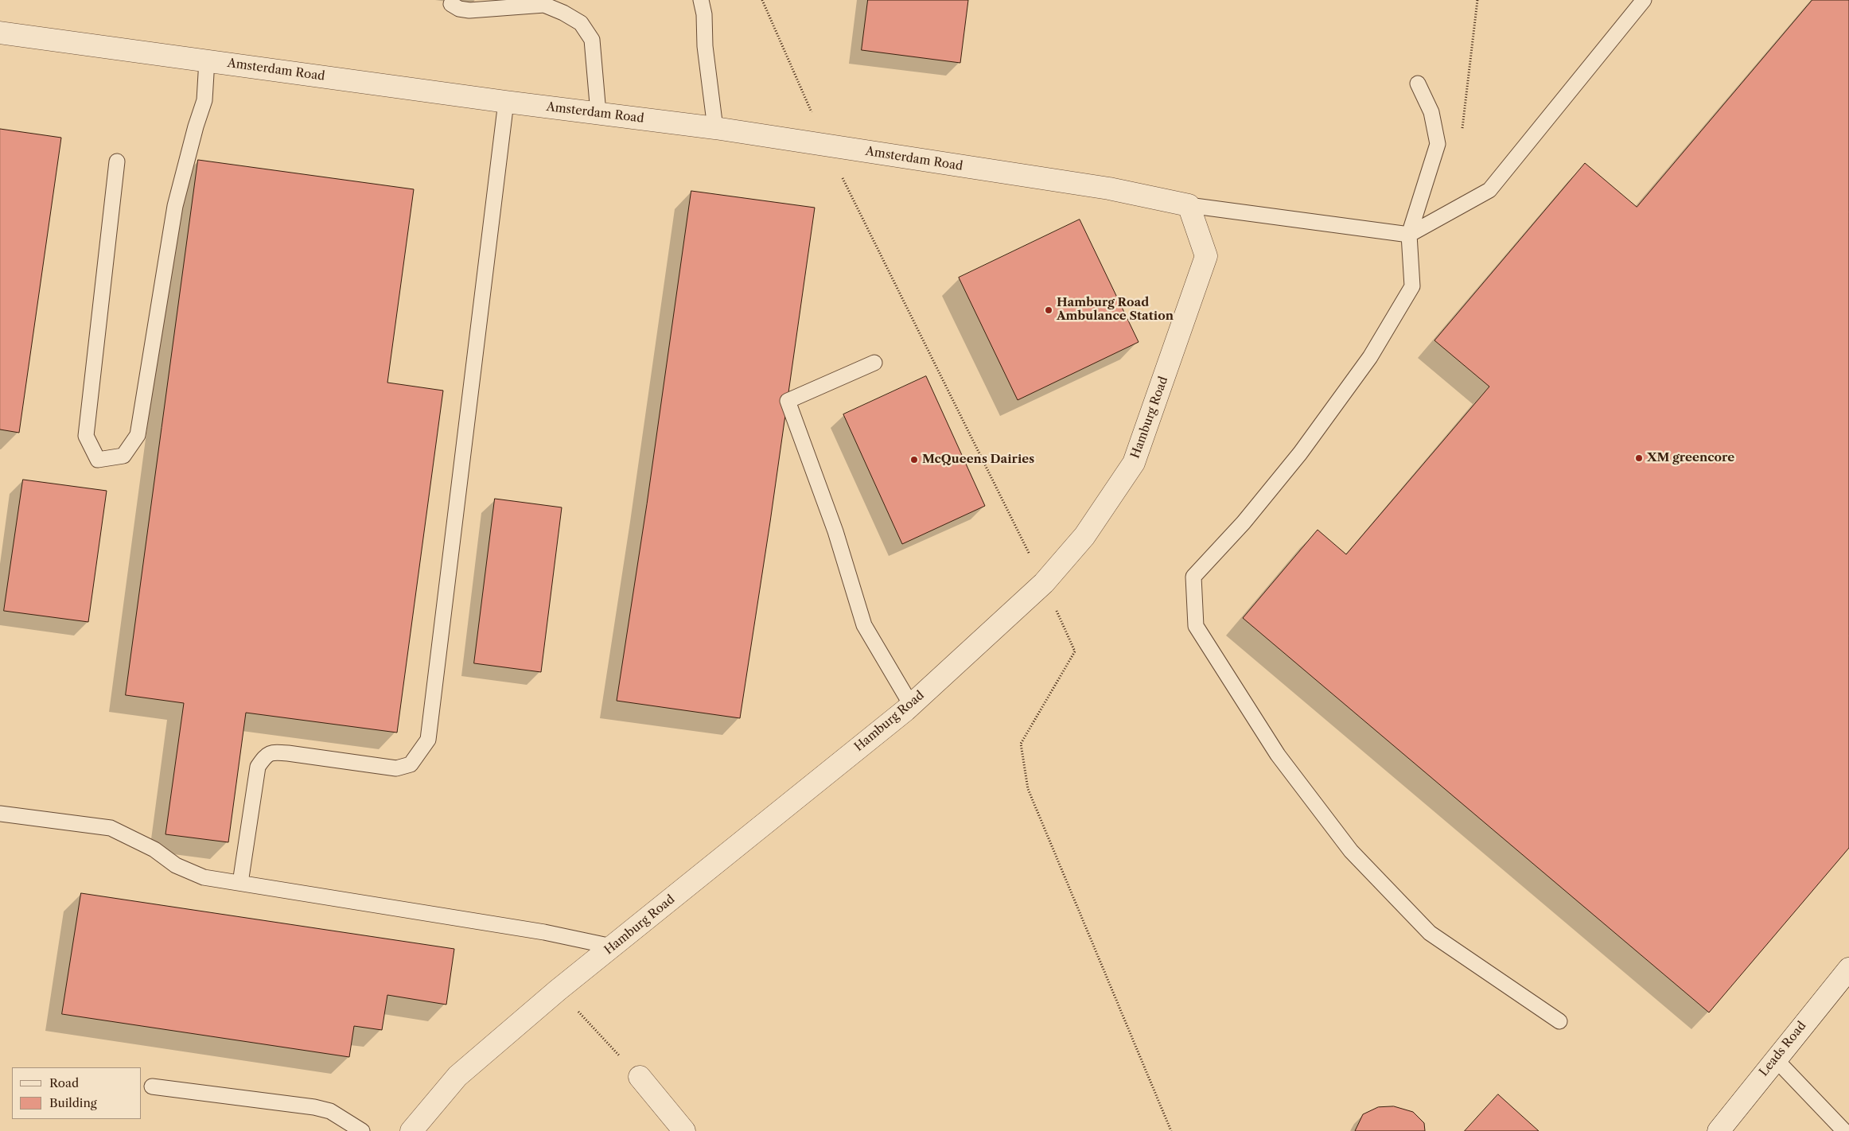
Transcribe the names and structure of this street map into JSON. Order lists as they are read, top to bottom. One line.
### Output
{"streets":{"street":["Amsterdam Road","Hamburg Road","Leads Road"]},"crossings":[["Amsterdam Road","Hamburg Road"]],"places":["Hamburg Road Ambulance Station","XM greencore","McQueens Dairies"],"legend":["Road","Building"]}
